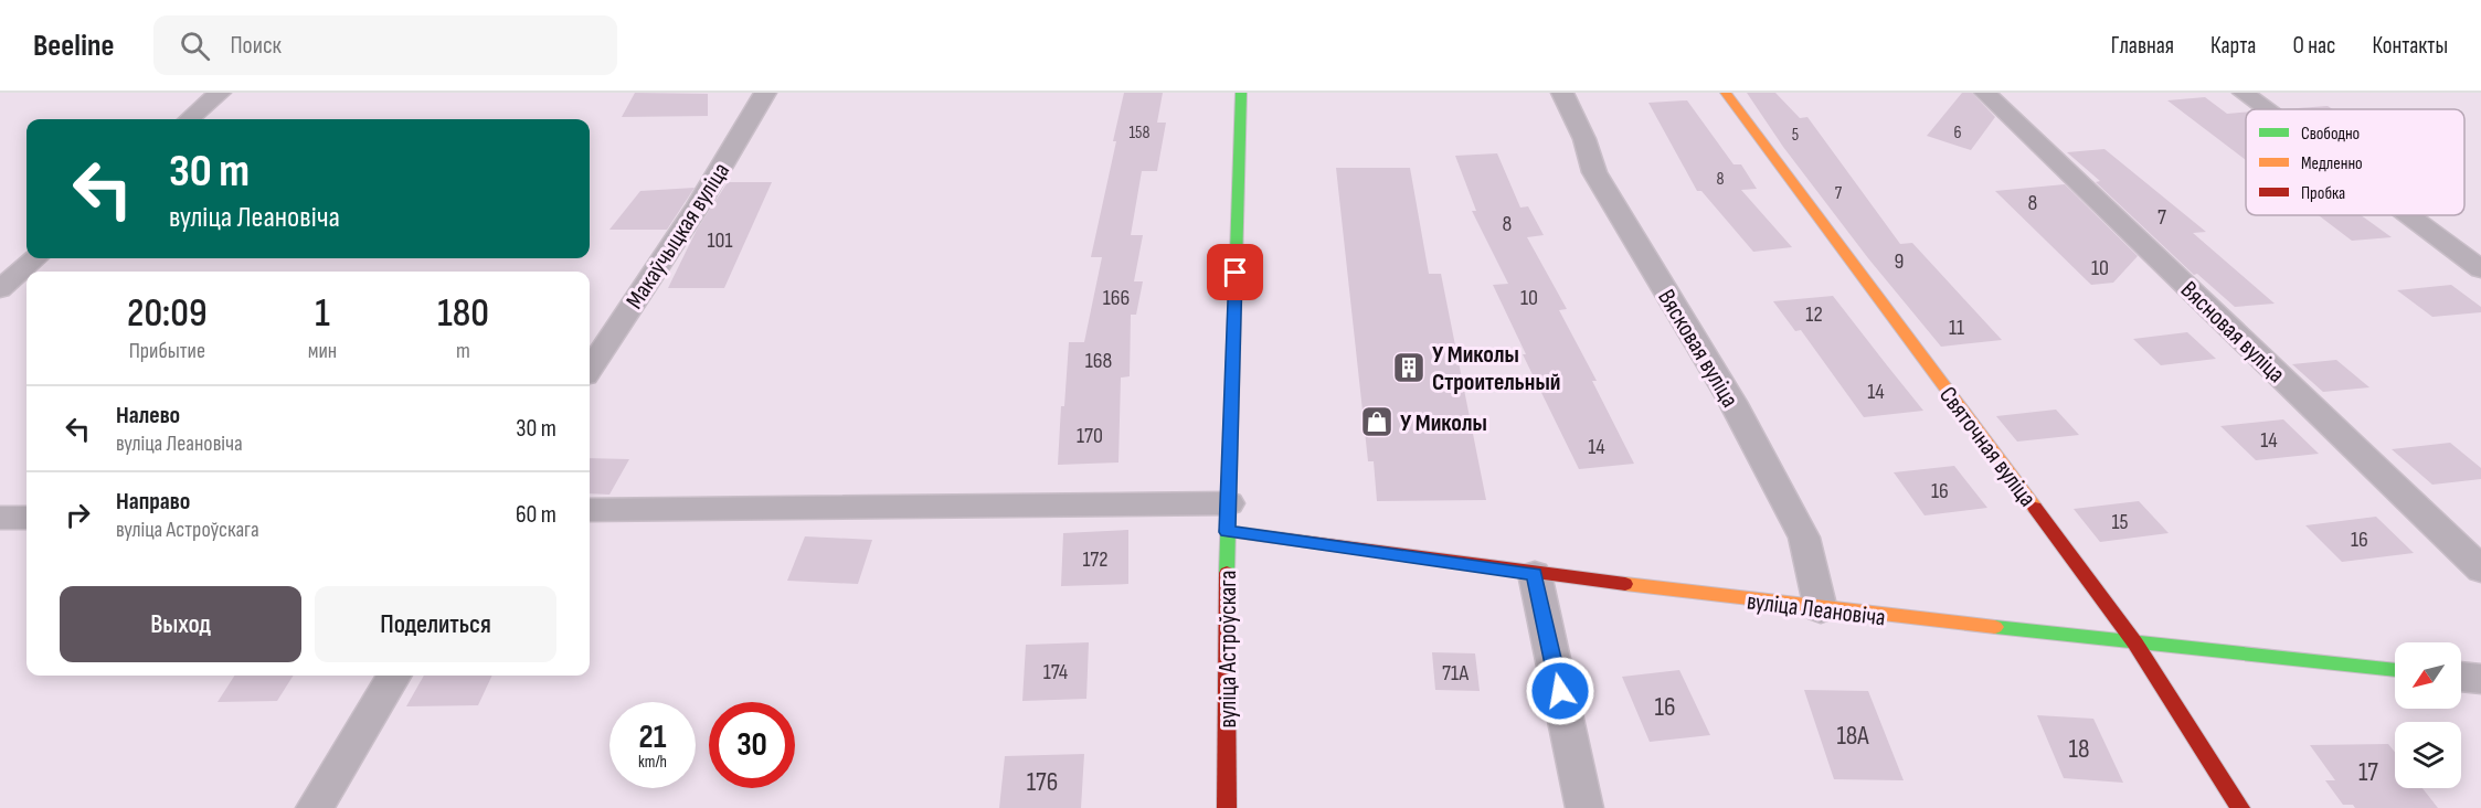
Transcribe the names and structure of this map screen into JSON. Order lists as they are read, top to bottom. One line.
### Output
{"streets":{"street":["Макаўчыцкая вуліца","Вясновая вуліца","Вясковая вуліца","Святочная вуліца","вуліца Леановіча","вуліца Астроўскага"]},"crossings":[["Вясковая вуліца","вуліца Леановіча"],["Святочная вуліца","вуліца Леановіча"],["вуліца Леановіча","вуліца Астроўскага"]],"places":{"building":["У Миколы Строительный"],"shop":["У Миколы"]},"house_numbers":["158","6","5","8","7","8","7","8","101","9","10","166","10","12","11","168","14","170","14","14","16","15","16","172","174","71А","16","18А","18","17","176"],"legend":["Свободно","Медленно","Пробка"],"north":"bottom left","page":{"header":"Beeline","search":"Поиск","nav":["Главная","Карта","О нас","Контакты"],"turn":["30 m","вуліца Леановіча"],"eta":["20:09","Прибытие","1","мин","180","m"],"list":[{"name":"Налево","note":"вуліца Леановіча","value":"30 m"},{"name":"Направо","note":"вуліца Астроўскага","value":"60 m"}],"buttons":["Выход","Поделиться"],"speed":"21 km/h","limit":"30"}}
